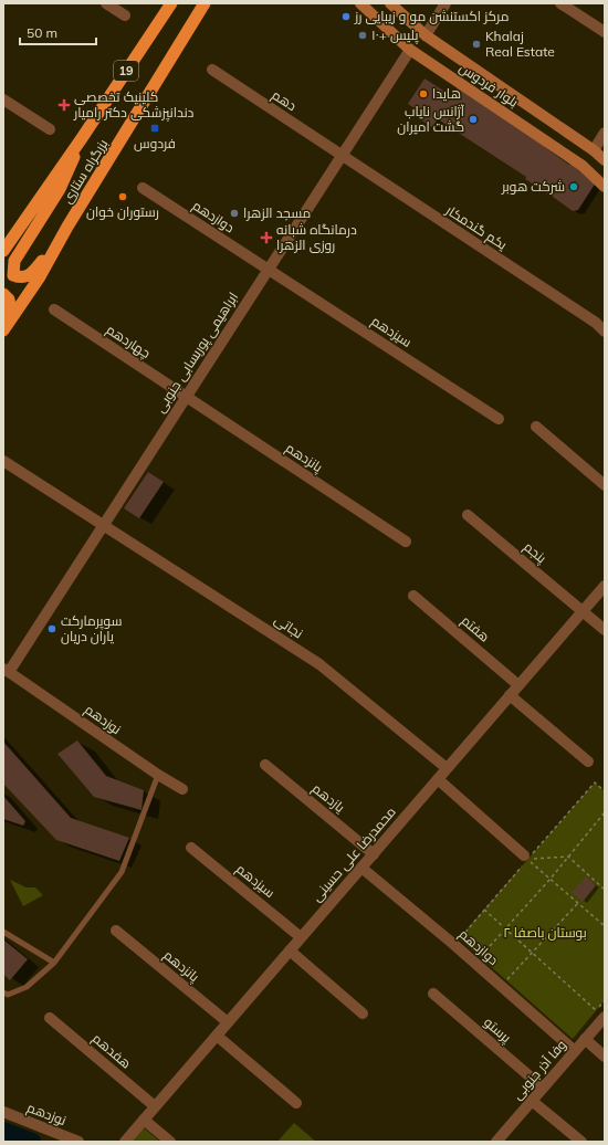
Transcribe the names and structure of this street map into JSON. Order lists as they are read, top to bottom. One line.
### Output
{"streets":{"highway":["19","بزرگراه ستاری"],"main road":["بلوار فردوس"],"street":["دهم","دوازدهم","یکم گندمکار","سیزدهم","چهاردهم","ابراهیمی پوربسابی جنوبی","پانزدهم","پنجم","نجاتی","هفتم","نوزدهم","یازدهم","محمدرضا علی حسینی","پرستو","هفدهم","وفا آذر جنوبی"]},"crossings":[["بلوار فردوس","ابراهیمی پوربسابی جنوبی"],["دهم","یکم گندمکار"],["دهم","ابراهیمی پوربسابی جنوبی"],["دوازدهم","سیزدهم"],["دوازدهم","ابراهیمی پوربسابی جنوبی"],["دوازدهم","محمدرضا علی حسینی"],["دوازدهم","وفا آذر جنوبی"],["یکم گندمکار","ابراهیمی پوربسابی جنوبی"],["سیزدهم","ابراهیمی پوربسابی جنوبی"],["سیزدهم","محمدرضا علی حسینی"],["چهاردهم","ابراهیمی پوربسابی جنوبی"],["چهاردهم","پانزدهم"],["ابراهیمی پوربسابی جنوبی","پانزدهم"],["ابراهیمی پوربسابی جنوبی","نجاتی"],["ابراهیمی پوربسابی جنوبی","نوزدهم"],["پانزدهم","محمدرضا علی حسینی"],["پنجم","محمدرضا علی حسینی"],["نجاتی","محمدرضا علی حسینی"],["هفتم","محمدرضا علی حسینی"],["یازدهم","محمدرضا علی حسینی"],["محمدرضا علی حسینی","هفدهم"],["پرستو","وفا آذر جنوبی"]],"parks":["بوستان باصفا ۲"],"places":{"other":["مرکز اکستنشن مو و زیبایی رز","پلیس +۱۰","Khalaj Real Estate","هایدا","آژانس نایاب گشت امیران","شرکت هوبر","رستوران خوان","مسجد الزهرا","سوپرمارکت یاران دریان"],"health":["کلینیک تخصصی دندانپزشکی دکتر رامیار","درمانگاه شبانه روزی الزهرا"],"transit":["فردوس"]},"scale_bar":"50 m"}
